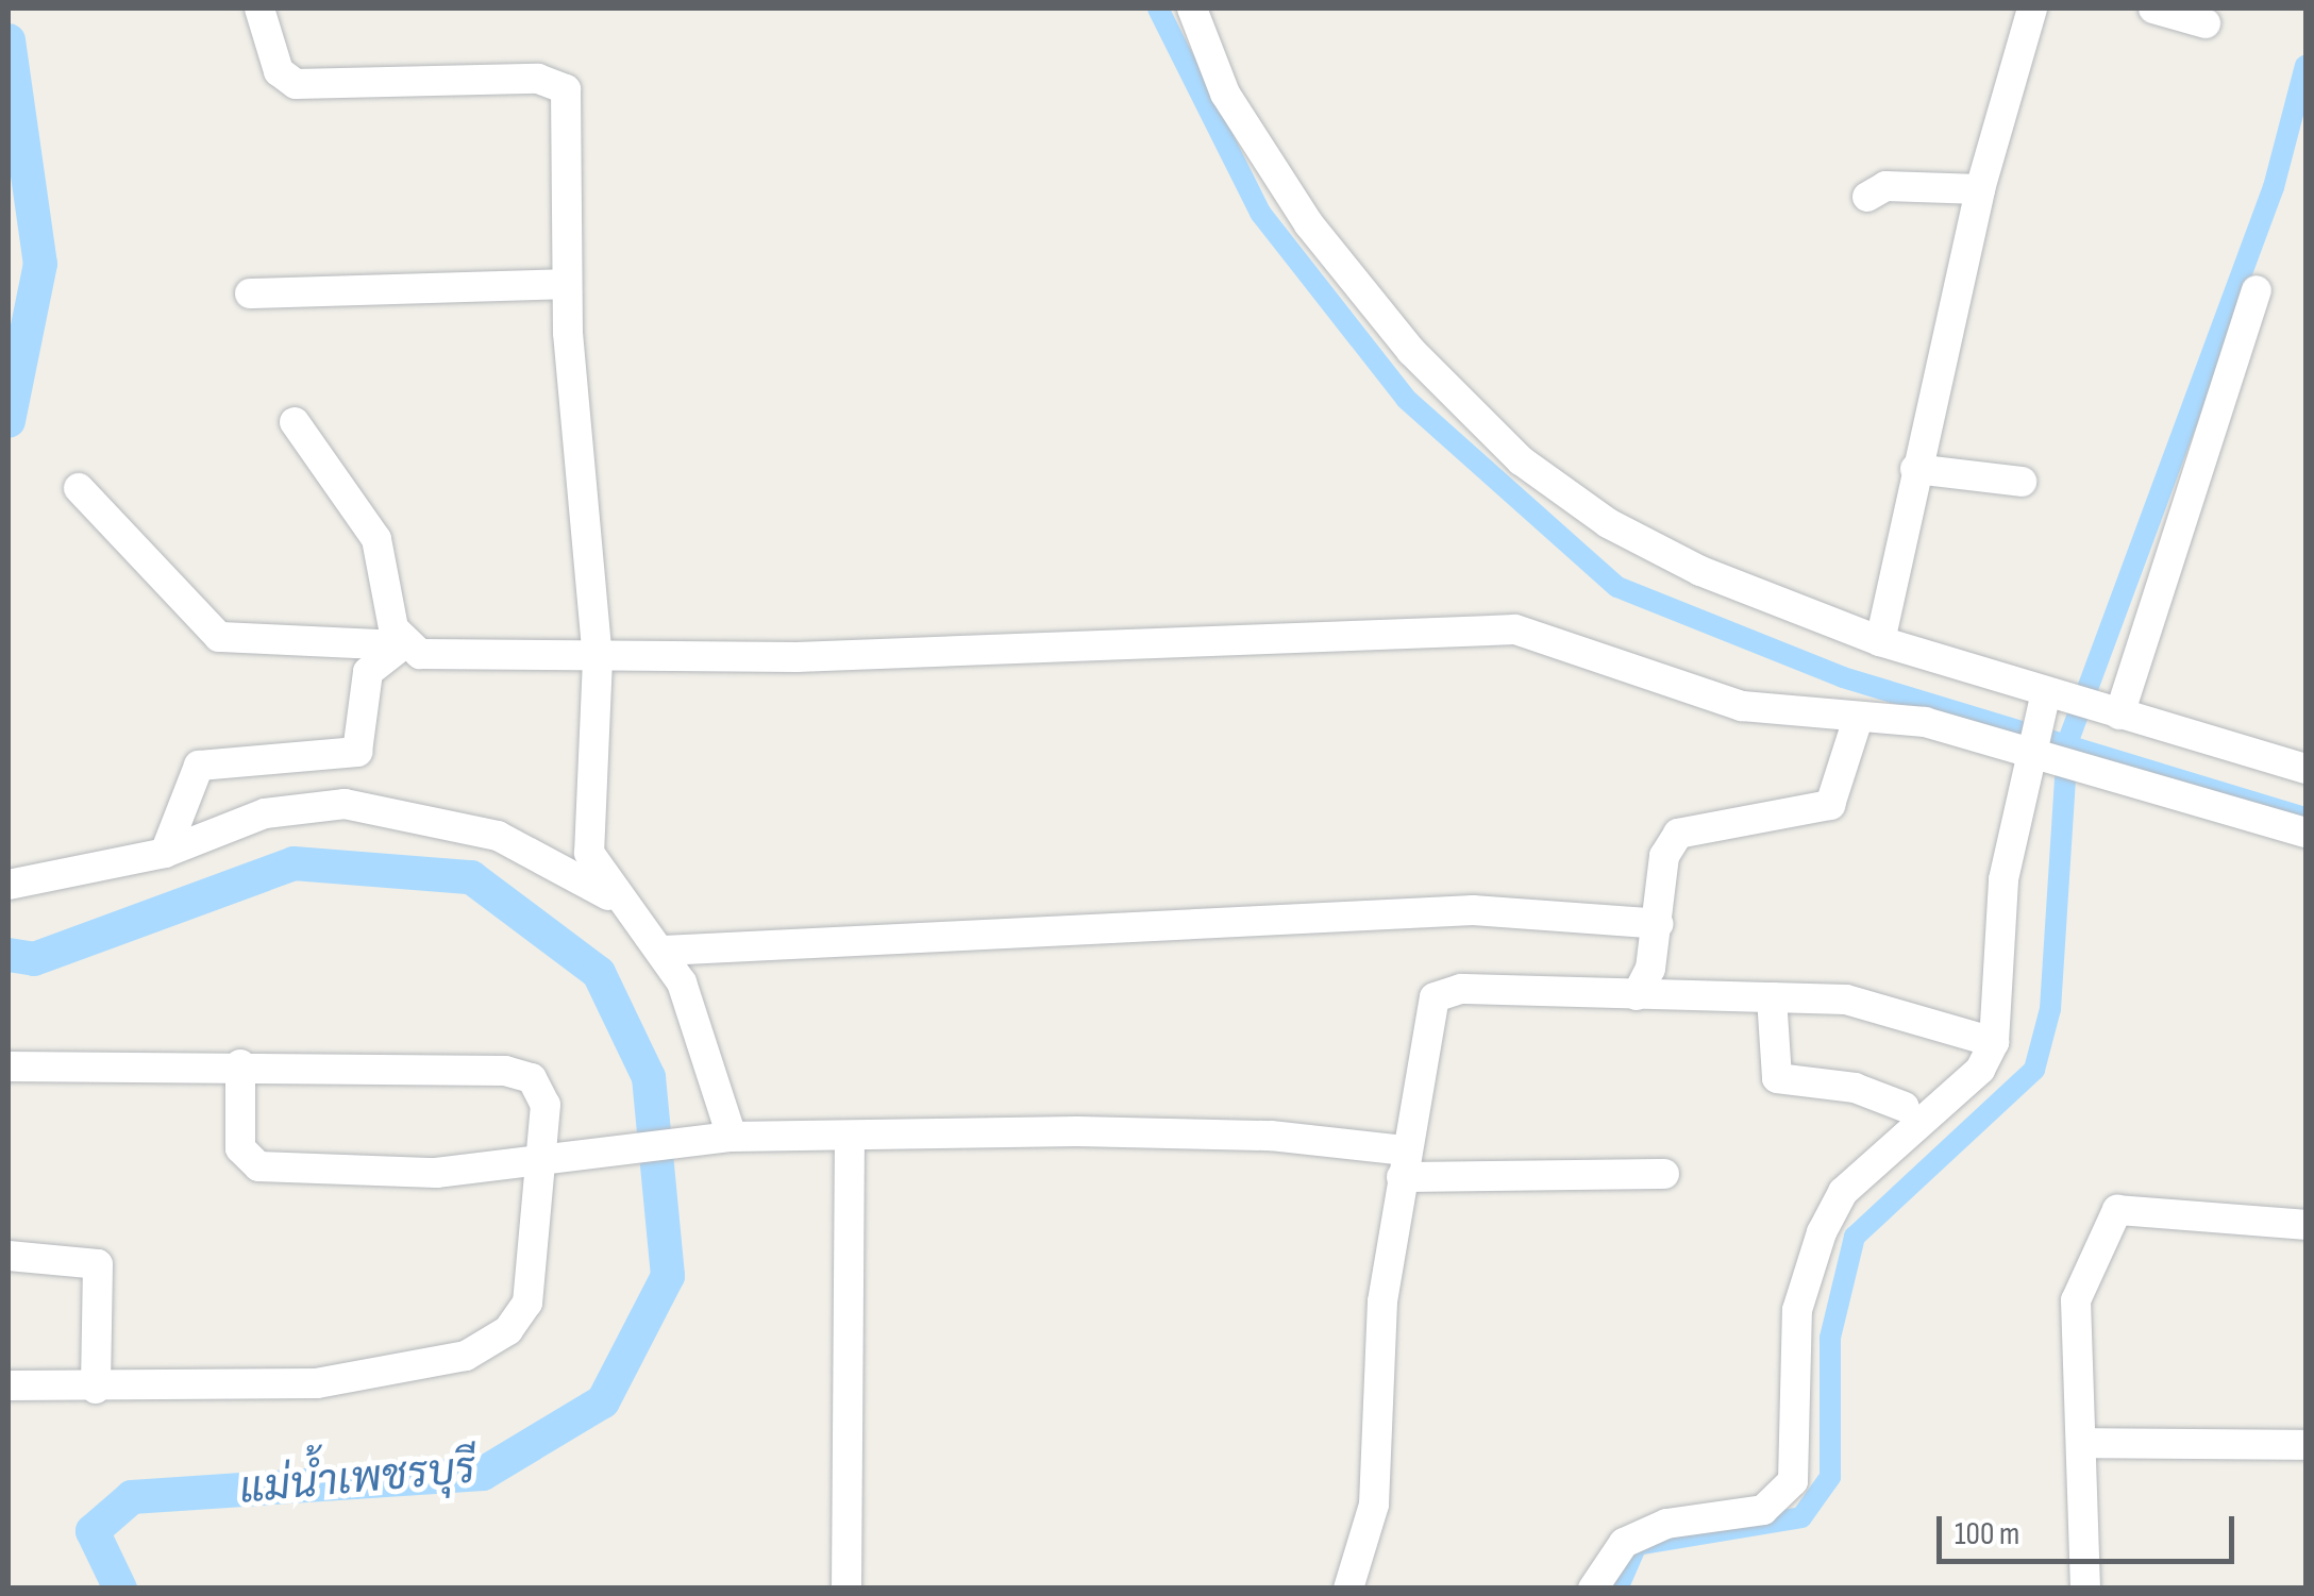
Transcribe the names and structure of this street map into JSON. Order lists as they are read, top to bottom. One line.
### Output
{"water":["แม่น้ำเพชรบุรี"],"scale_bar":"100 m"}
